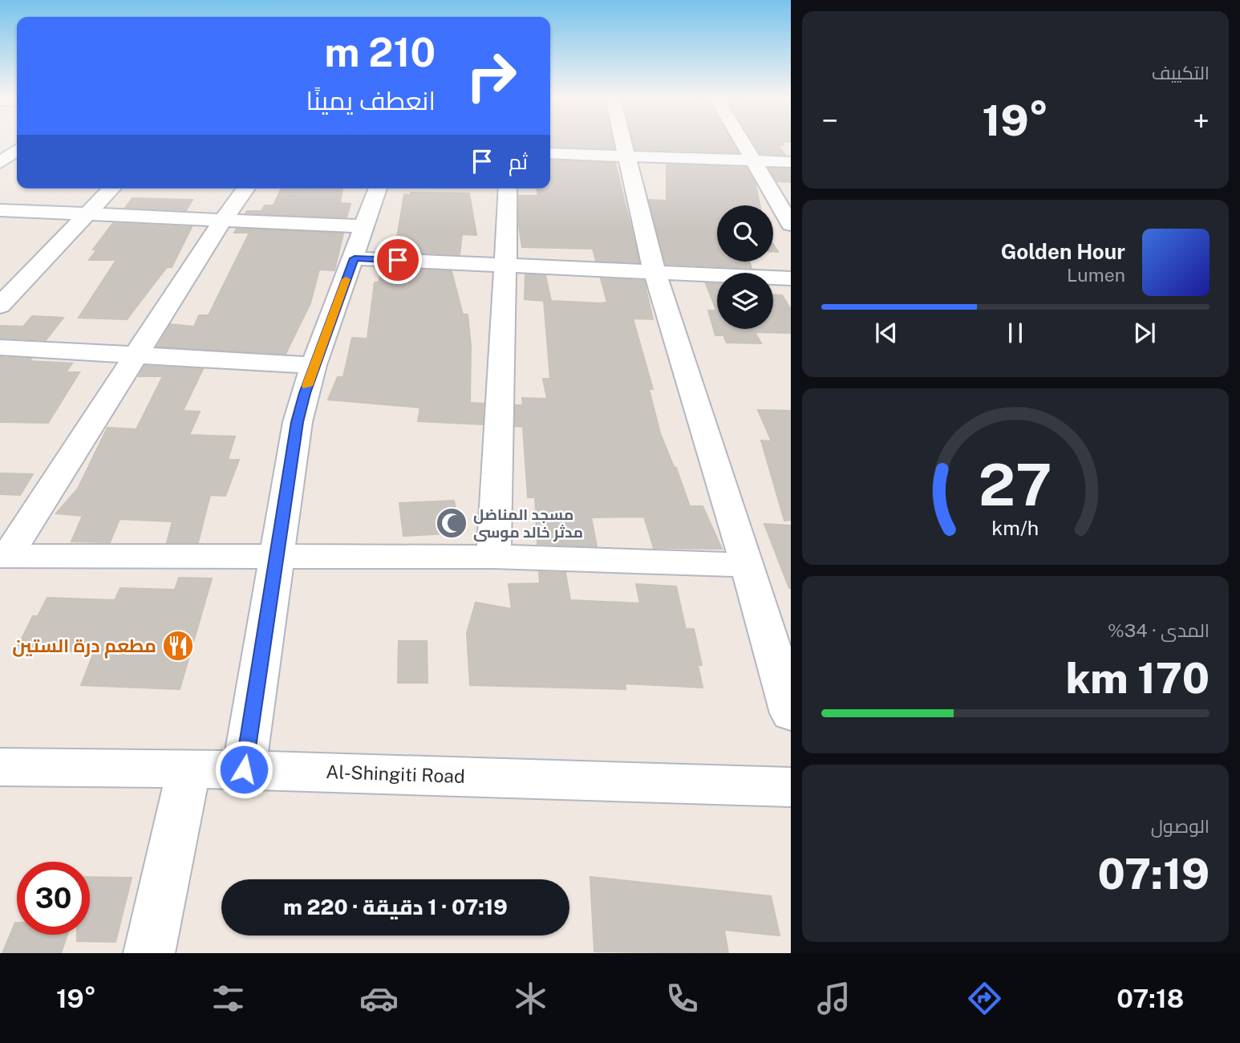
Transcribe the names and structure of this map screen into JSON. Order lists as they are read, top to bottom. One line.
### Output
{"streets":{"street":["Al-Shingiti Road"]},"places":{"mosque":["مسجد المناضل مدثر خالد موسى"],"restaurant":["مطعم درة الستين"]},"page":{"tile":["التكييف",["المدى · 34%","170 km"],["الوصول","07:19"]],"turn":["210 m","انعطف يمينًا"],"heat":["−","19°","+"],"then":"ثم","song":["Golden Hour","Lumen"],"limit":"30","trip":"07:19 · 1 دقيقة · 220 m","tabs":["07:18","19°"],"gauge":["27","km/h"]}}
